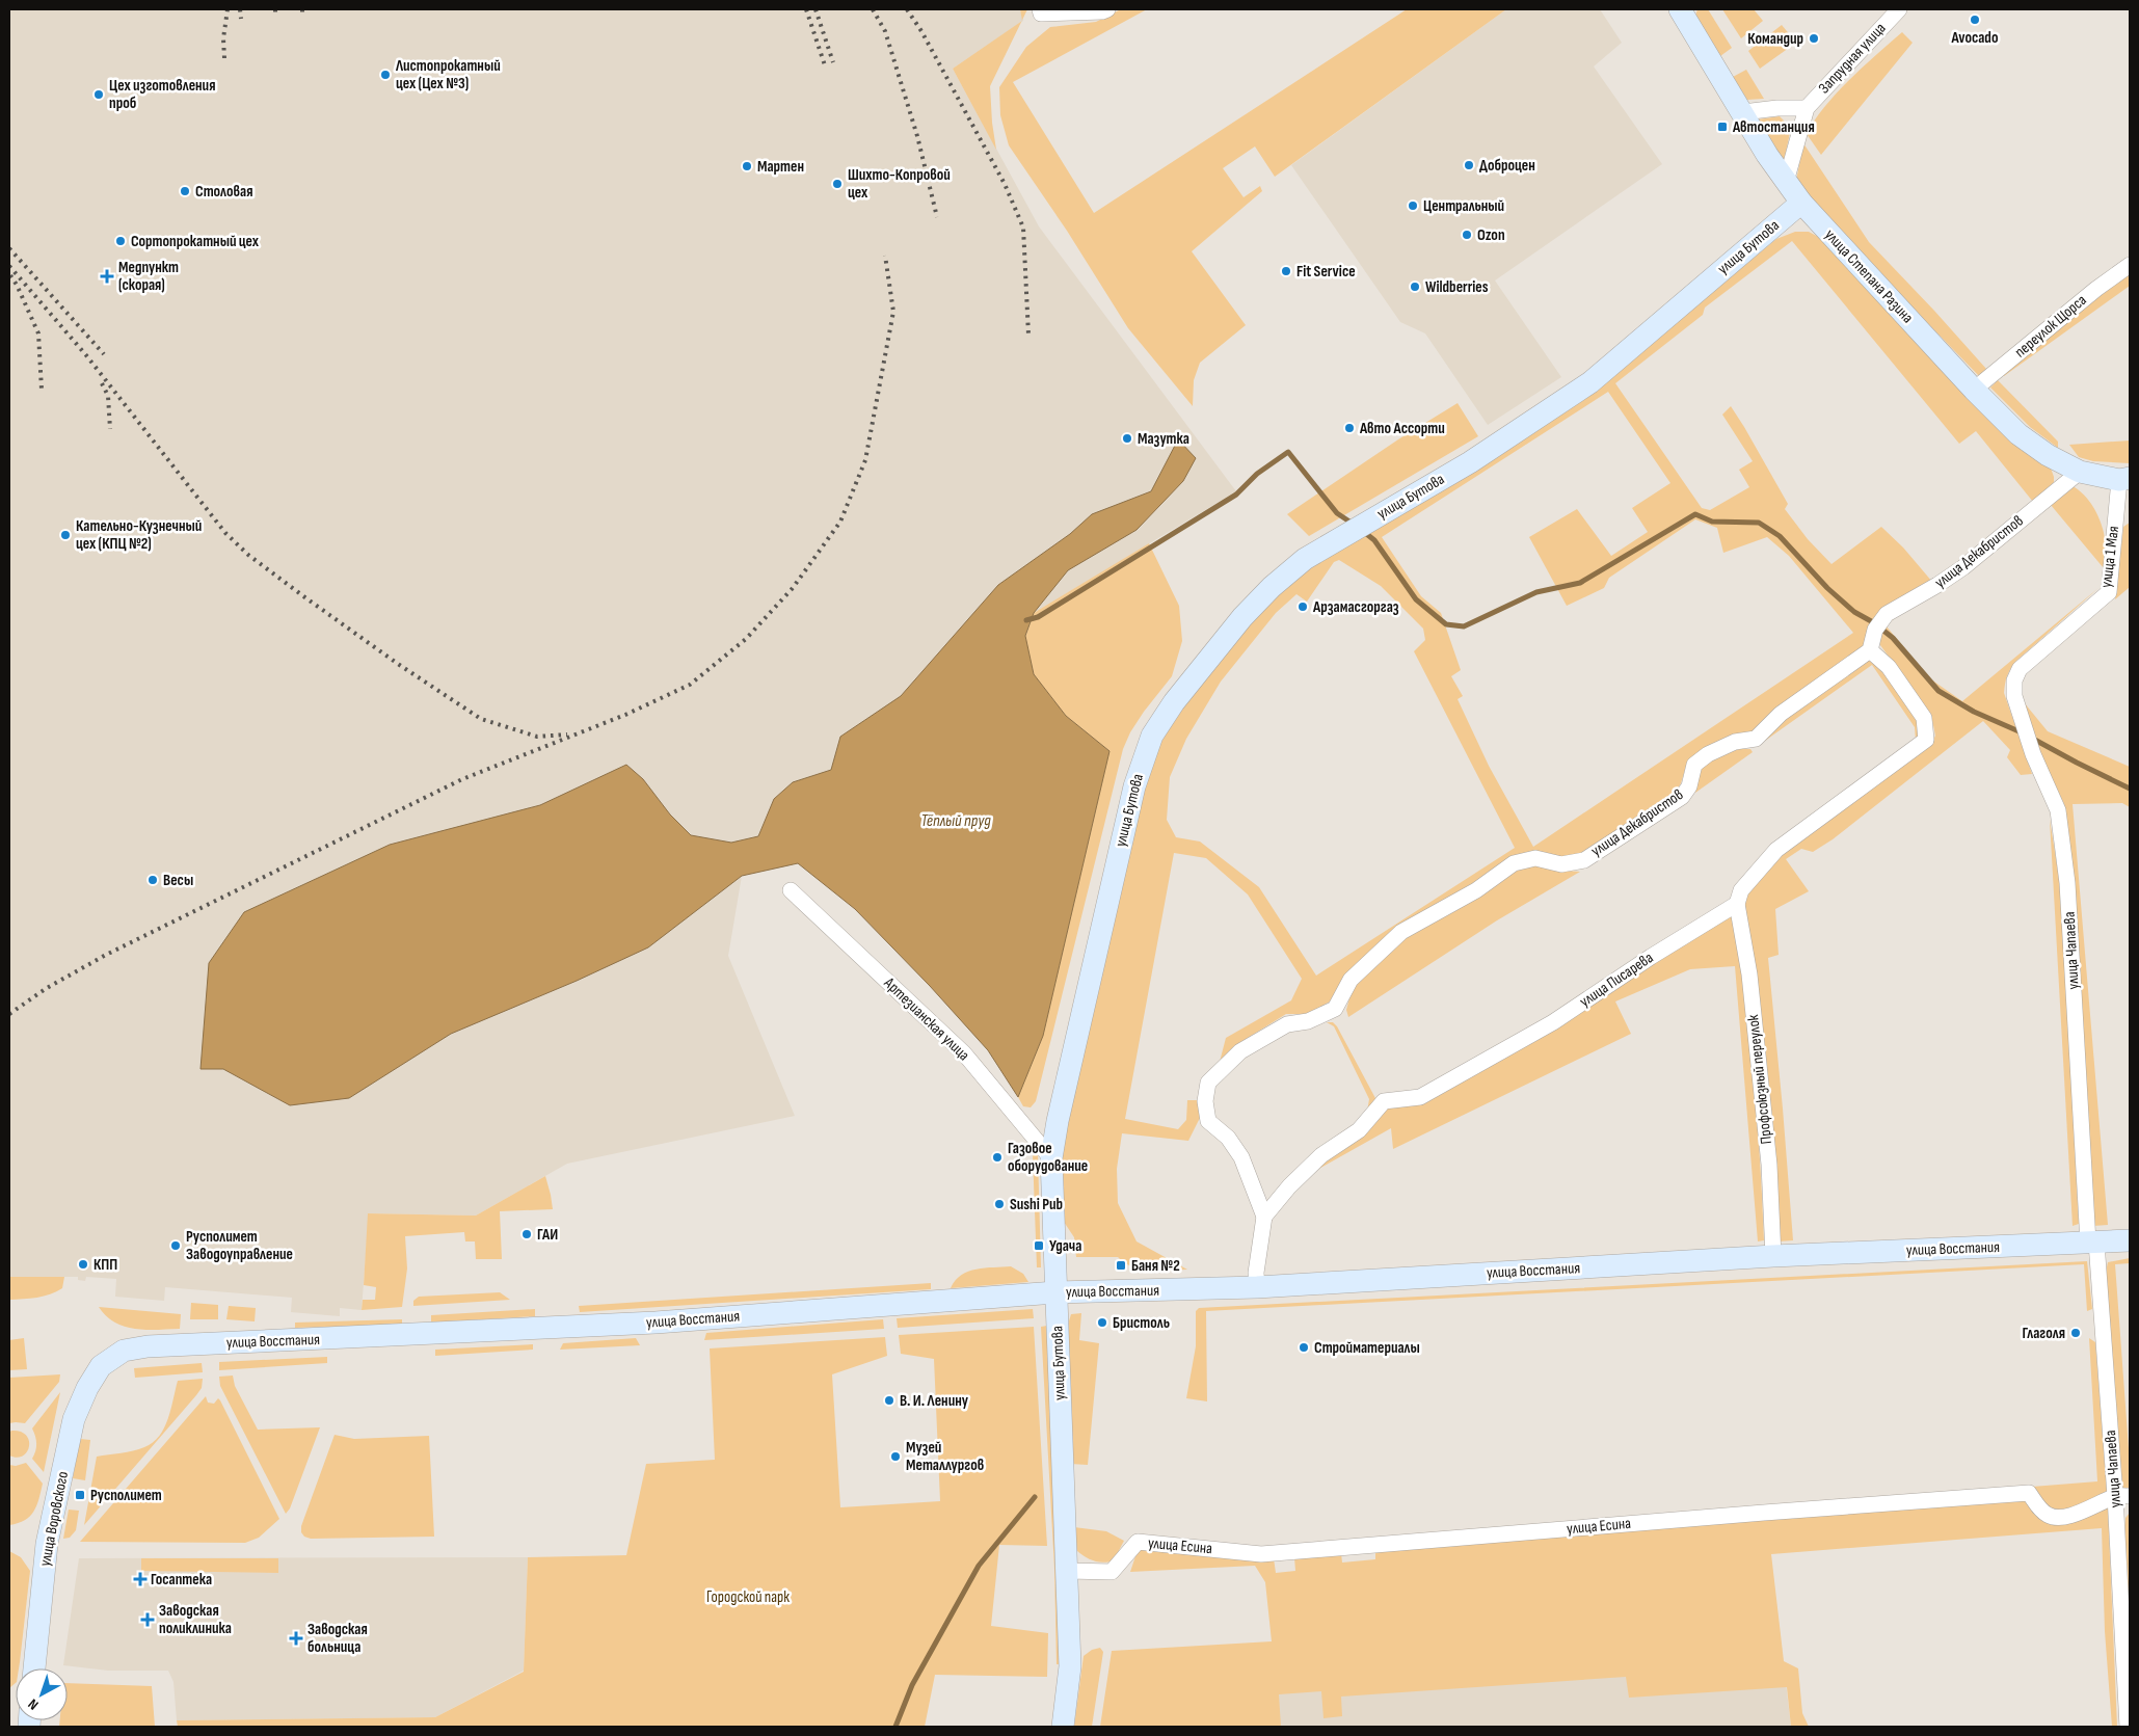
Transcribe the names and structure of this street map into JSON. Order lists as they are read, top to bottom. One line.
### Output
{"streets":{"street":["Запрудная улица","улица Бутова","улица Степана Разина","переулок Щорса","улица Декабристов","улица 1 Мая","улица Чапаева","улица Писарева","Артезианская улица","Профсоюзный переулок","улица Восстания","улица Воровского","улица Есина"]},"crossings":[["Запрудная улица","улица Степана Разина"],["улица Бутова","улица Степана Разина"],["улица Бутова","Артезианская улица"],["улица Бутова","улица Восстания"],["улица Бутова","улица Есина"],["улица Степана Разина","переулок Щорса"],["улица Степана Разина","улица Декабристов"],["улица Степана Разина","улица 1 Мая"],["улица Декабристов","улица Писарева"],["улица 1 Мая","улица Чапаева"],["улица Чапаева","улица Восстания"],["улица Чапаева","улица Есина"],["улица Писарева","Профсоюзный переулок"],["Профсоюзный переулок","улица Восстания"],["улица Восстания","улица Воровского"]],"water":["Тёплый пруд"],"parks":["Городской парк"],"places":{"other":["Avocado","Командир","Листопрокатный цех (Цех №3)","Цех изготовления проб","Доброцен","Мартен","Шихто-Копровой цех","Столовая","Центральный","Ozon","Сортопрокатный цех","Fit Service","Wildberries","Авто Ассорти","Мазутка","Кательно-Кузнечный цех (КПЦ №2)","Арзамасгоргаз","Весы","Газовое оборудование","Sushi Pub","ГАИ","Русполимет Заводоуправление","КПП","Бристоль","Глаголя","Стройматериалы","В. И. Ленину","Музей Металлургов"],"transit":["Автостанция","Удача","Баня №2","Русполимет"],"health":["Медпункт (скорая)","Госаптека","Заводская поликлиника","Заводская больница"]},"north":"bottom left"}
